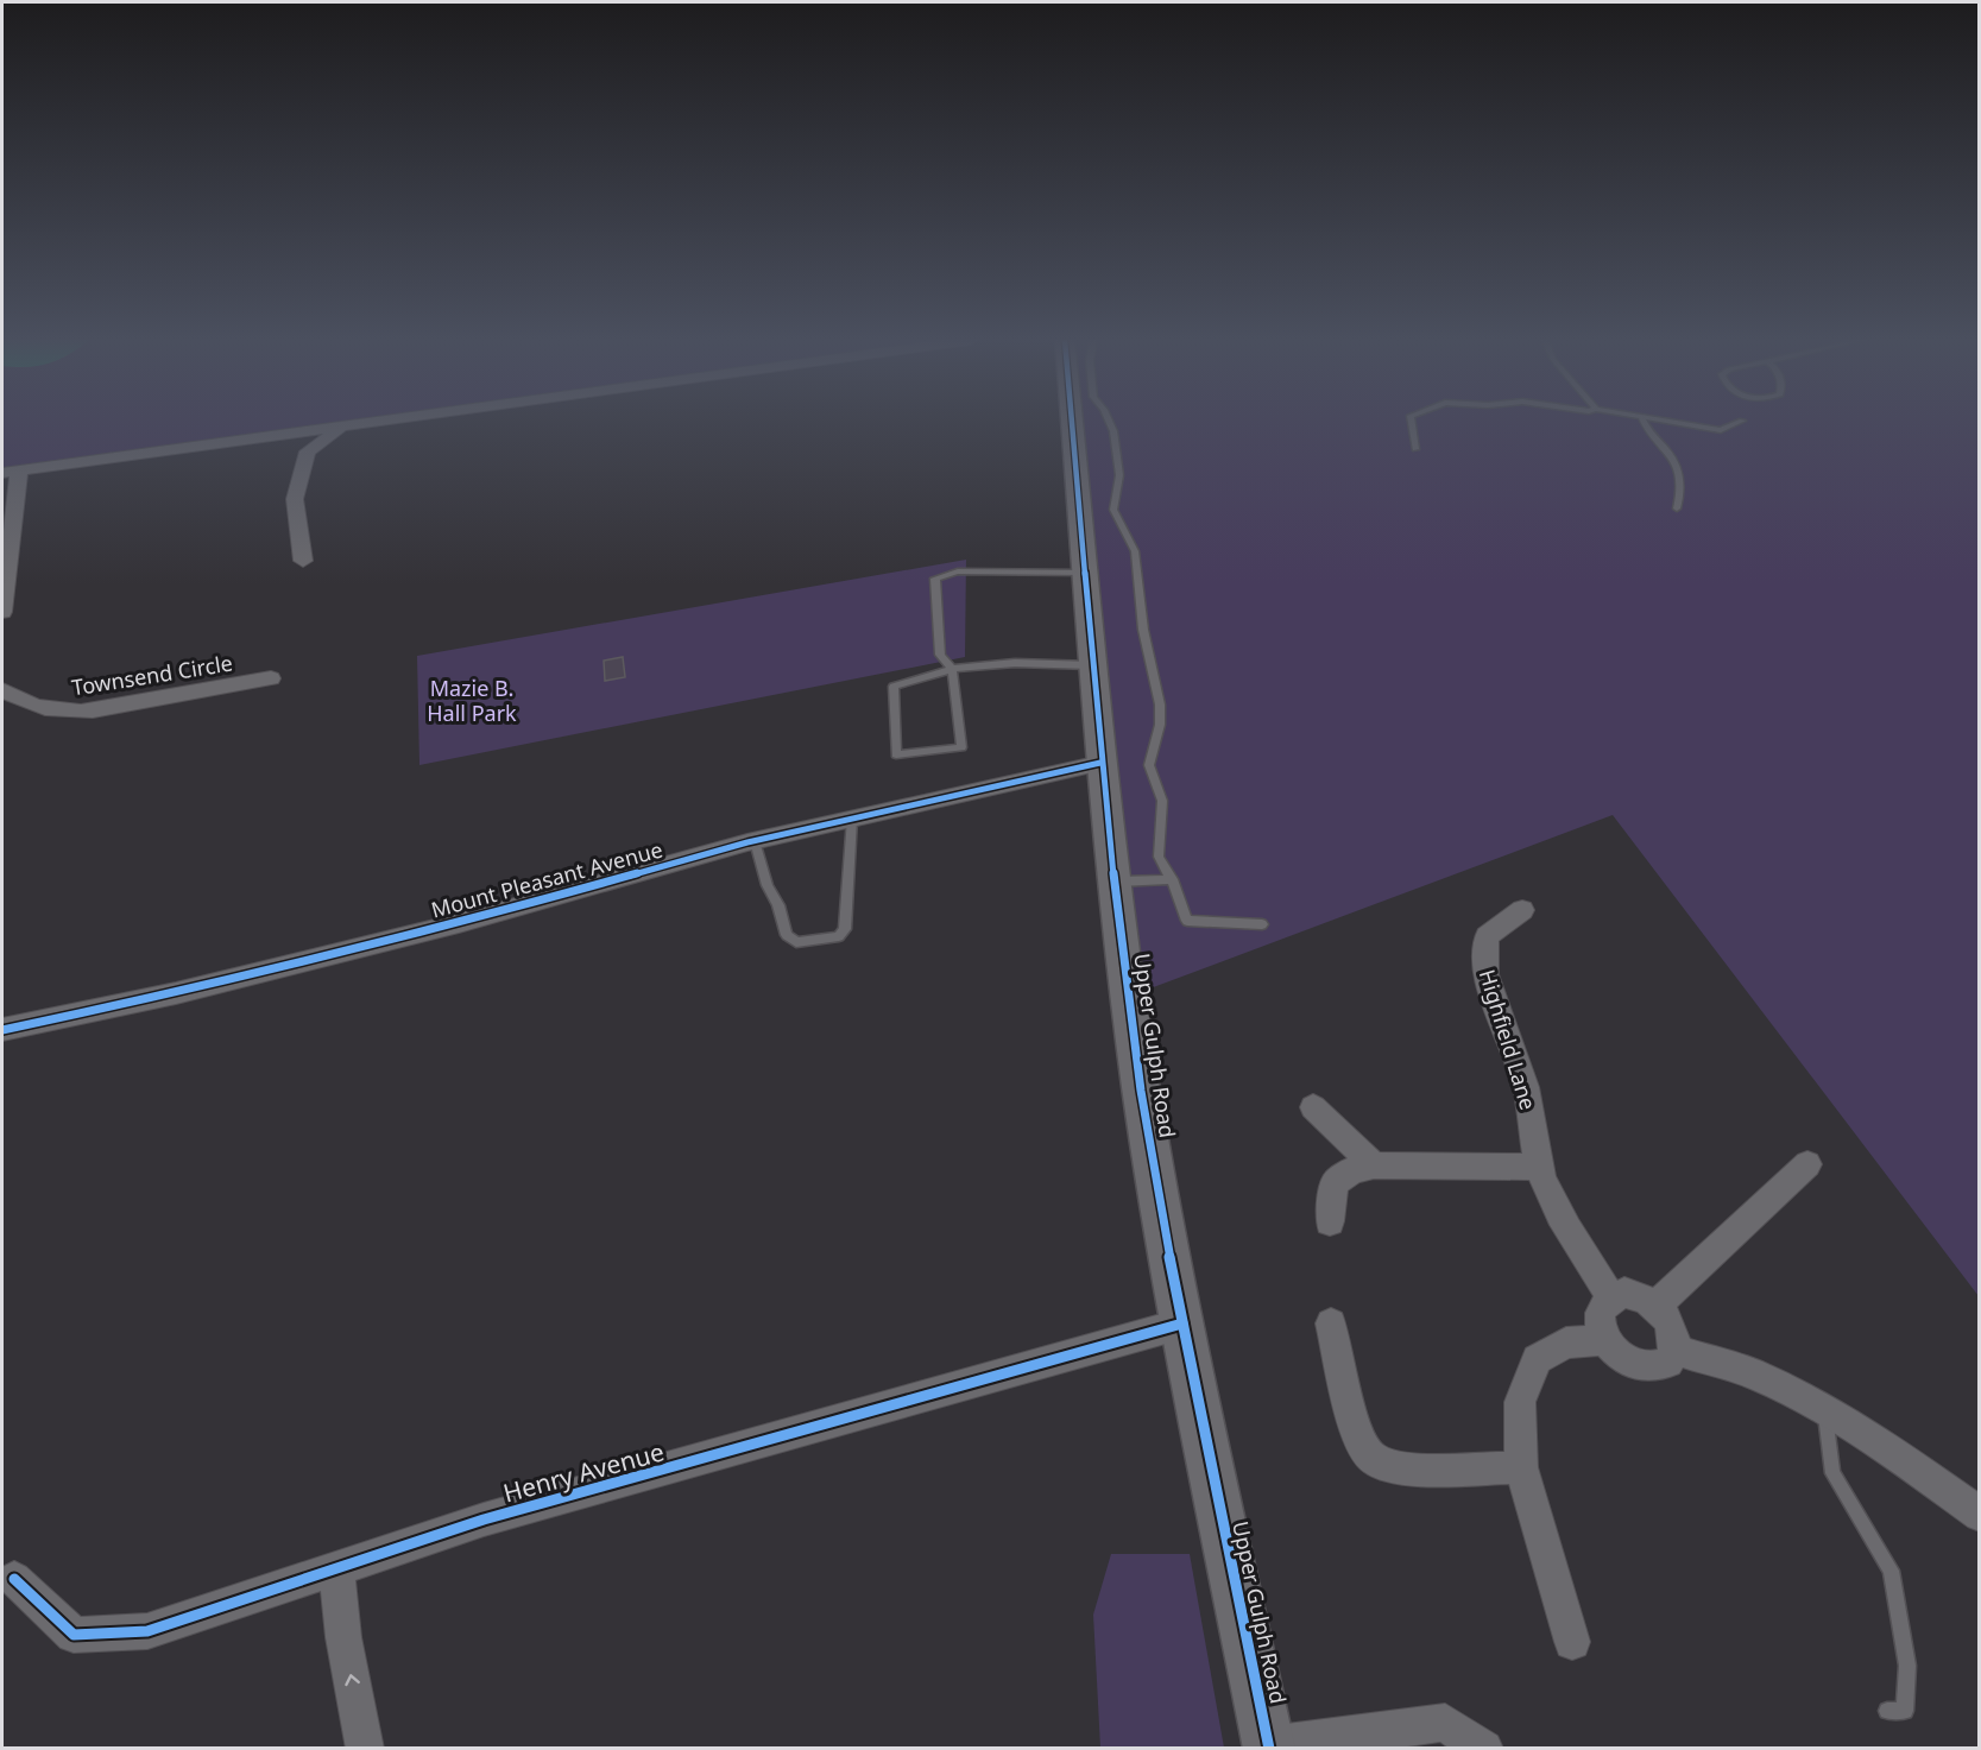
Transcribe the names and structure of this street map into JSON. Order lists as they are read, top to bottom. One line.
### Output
{"streets":{"street":["Townsend Circle","Mount Pleasant Avenue","Highfield Lane","Upper Gulph Road","Henry Avenue"]},"crossings":[["Mount Pleasant Avenue","Upper Gulph Road"],["Upper Gulph Road","Henry Avenue"]],"parks":["Mazie B. Hall Park"]}
